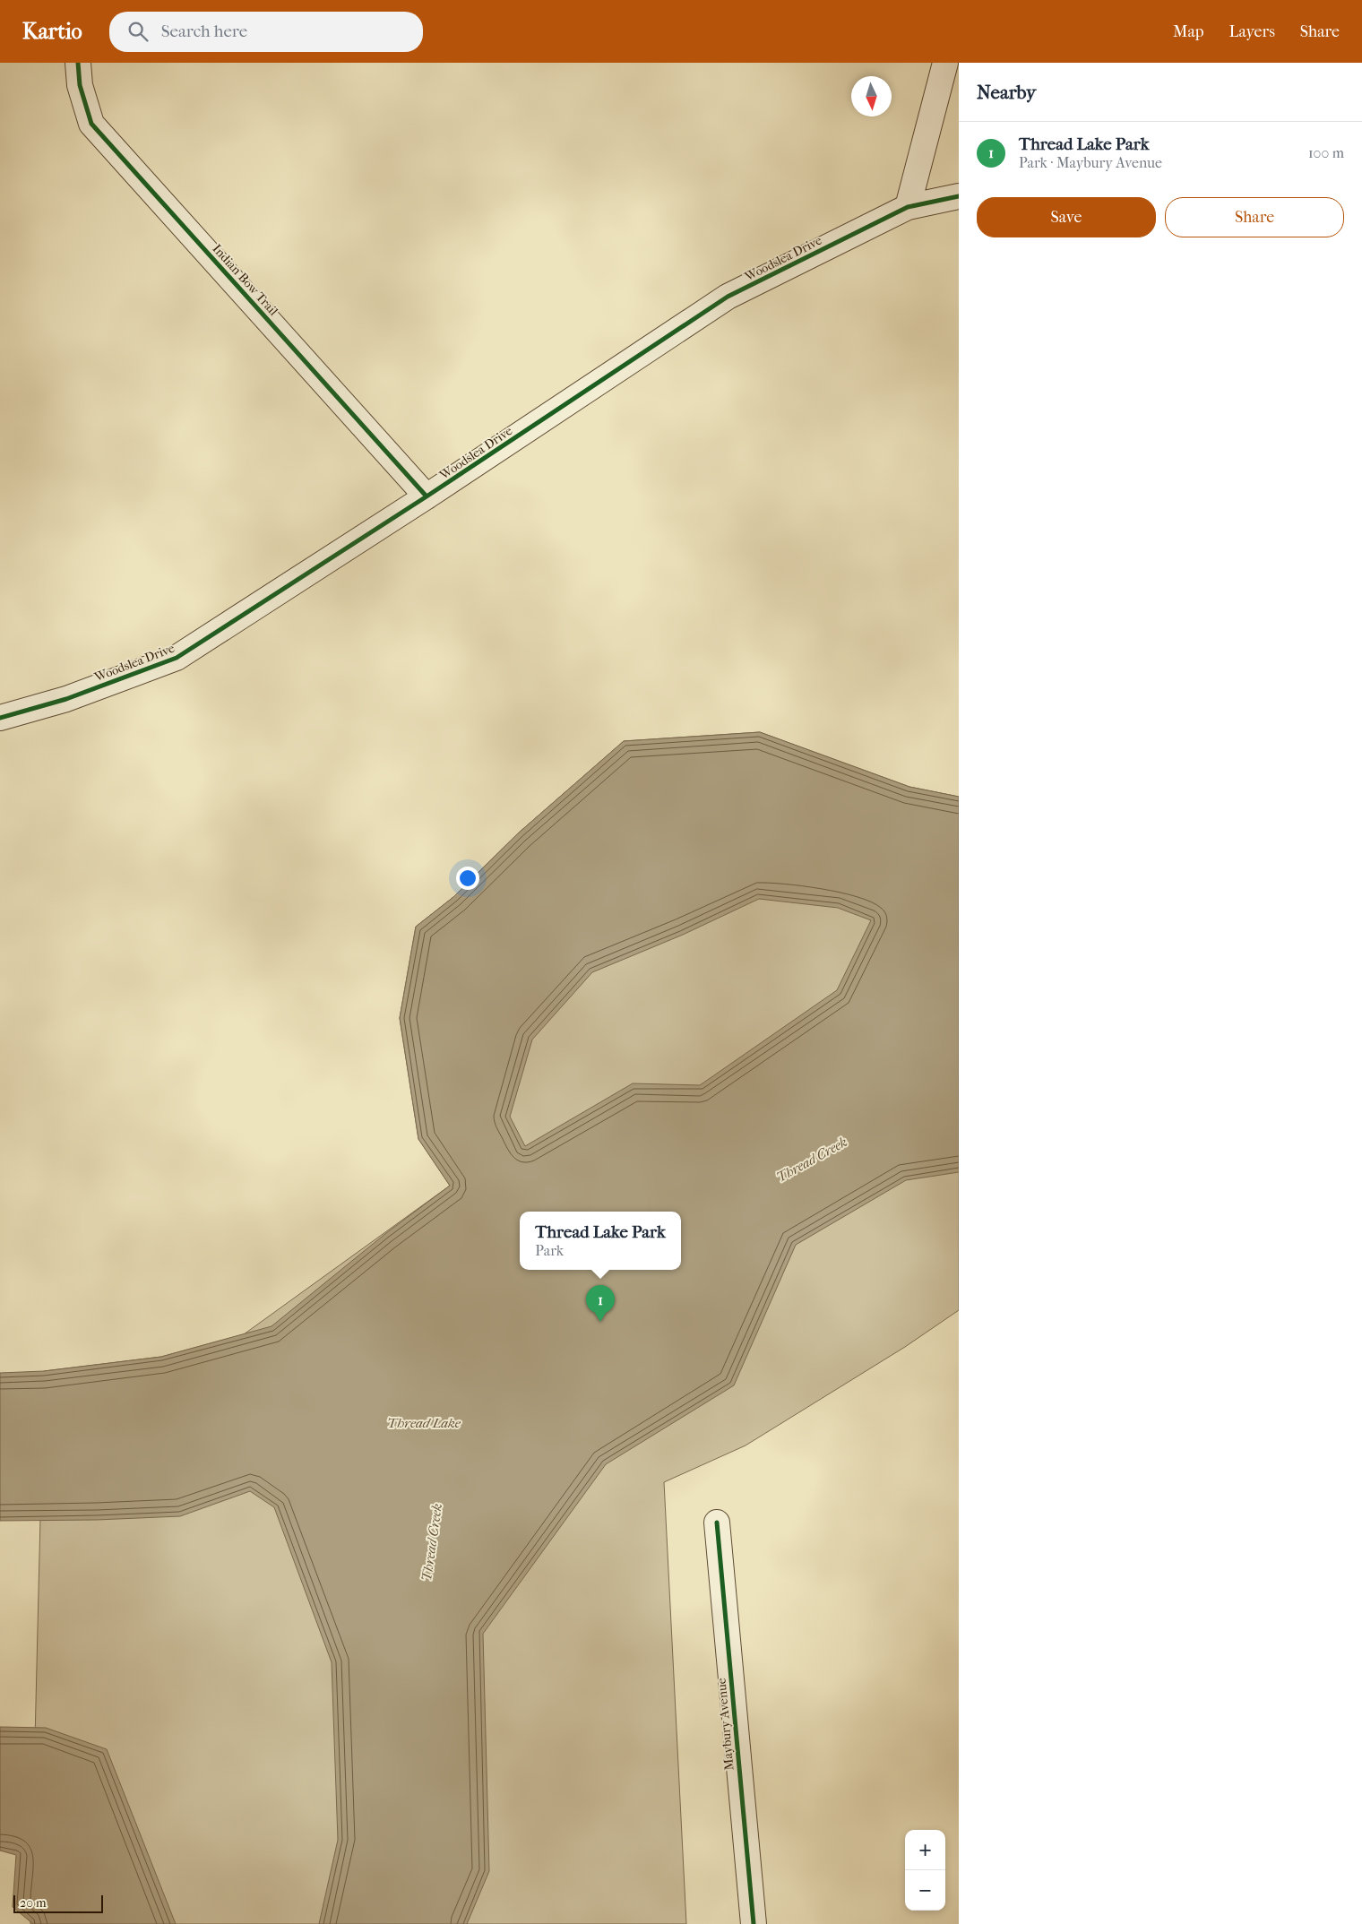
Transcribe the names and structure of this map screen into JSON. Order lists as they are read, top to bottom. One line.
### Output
{"streets":{"street":["Woodslea Drive","Indian Bow Trail","Maybury Avenue"]},"crossings":[["Woodslea Drive","Indian Bow Trail"]],"water":["Thread Creek","Thread Lake"],"scale_bar":"20 m","north":"bottom","page":{"header":"Kartio","search":"Search here","nav":["Map","Layers","Share"],"heading":"Nearby","list":[{"mark":"1","name":"Thread Lake Park","note":"Park · Maybury Avenue","value":"100 m"}],"buttons":["Save","Share"],"popup":["Thread Lake Park","Park"],"pins":"1","map_buttons":["+","−"],"scale":"20 m"}}
